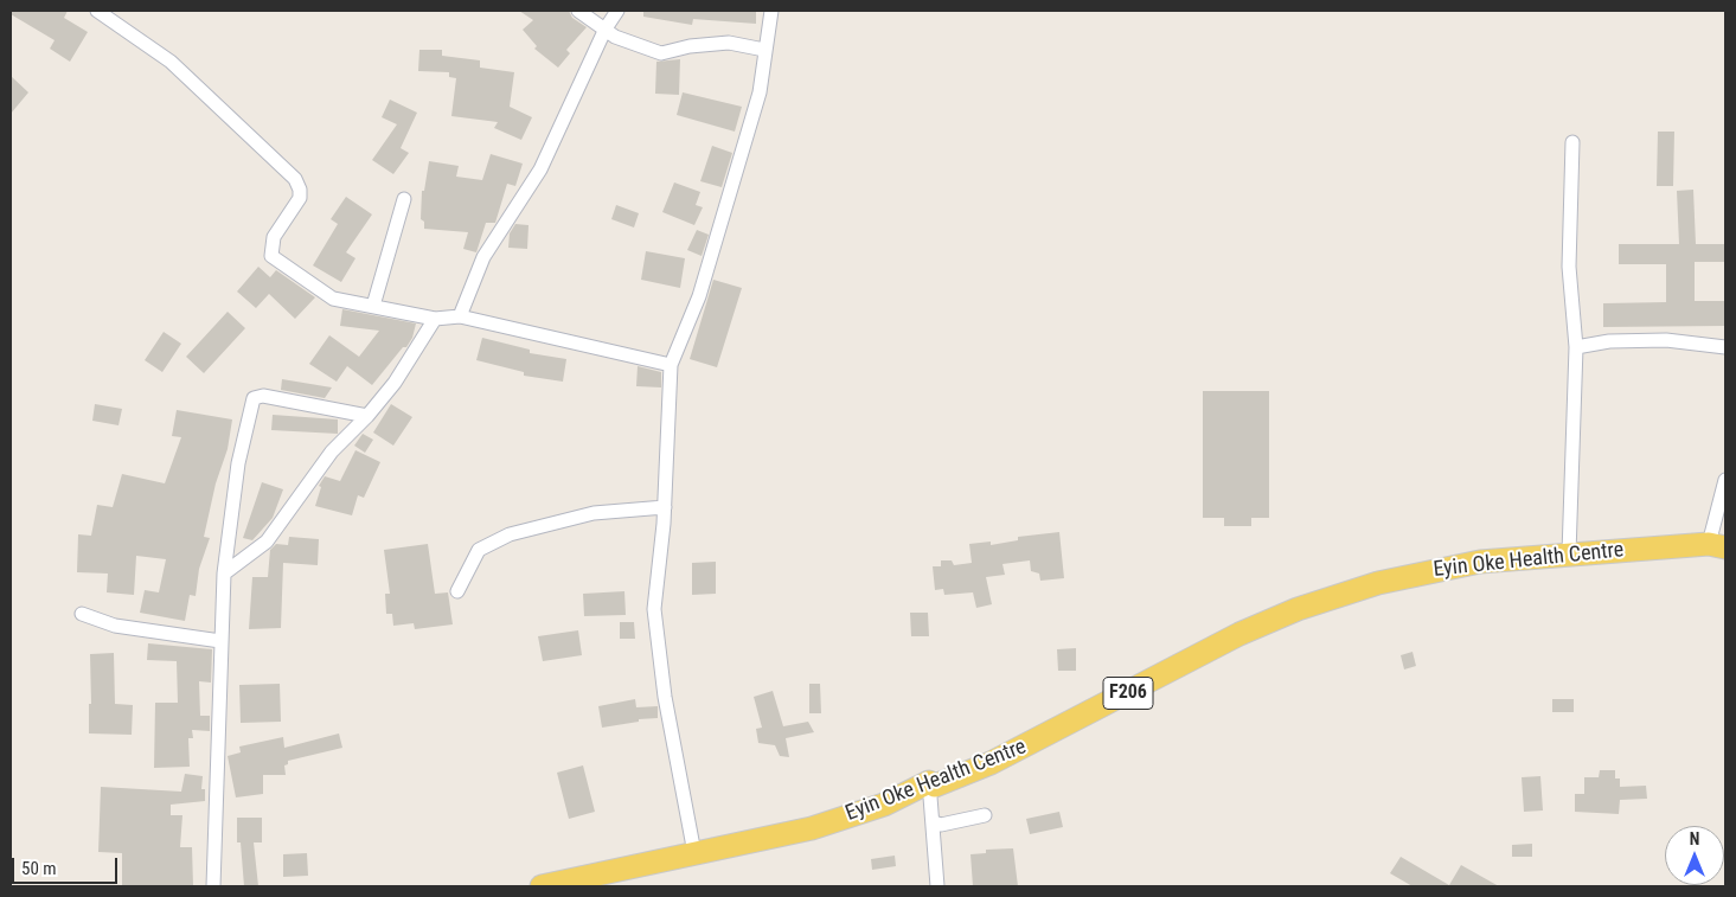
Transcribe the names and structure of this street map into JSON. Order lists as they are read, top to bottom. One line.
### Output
{"streets":{"main road":["Eyin Oke Health Centre","F206"]},"scale_bar":"50 m","north":"top"}
